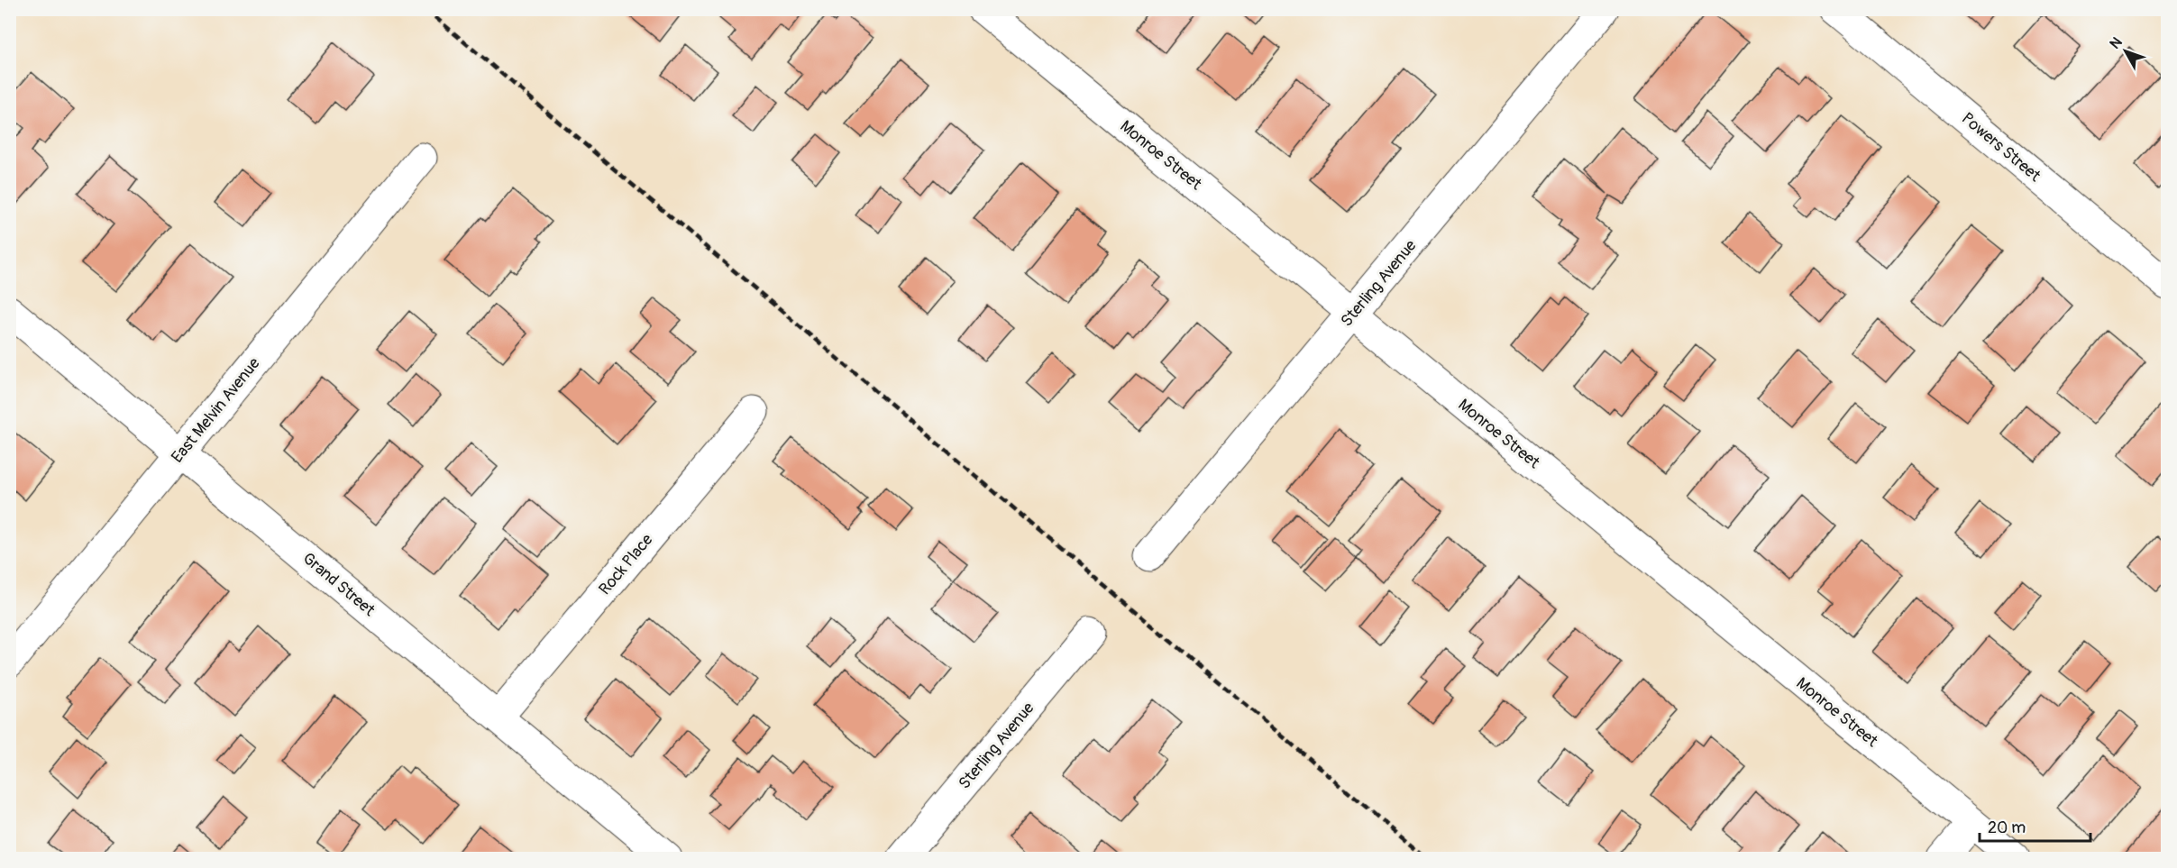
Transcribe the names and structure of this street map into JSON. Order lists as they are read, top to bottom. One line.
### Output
{"streets":{"street":["Powers Street","Monroe Street","Sterling Avenue","East Melvin Avenue","Rock Place","Grand Street"]},"crossings":[["Monroe Street","Sterling Avenue"],["East Melvin Avenue","Grand Street"],["Rock Place","Grand Street"]],"scale_bar":"20 m","north":"top left"}
